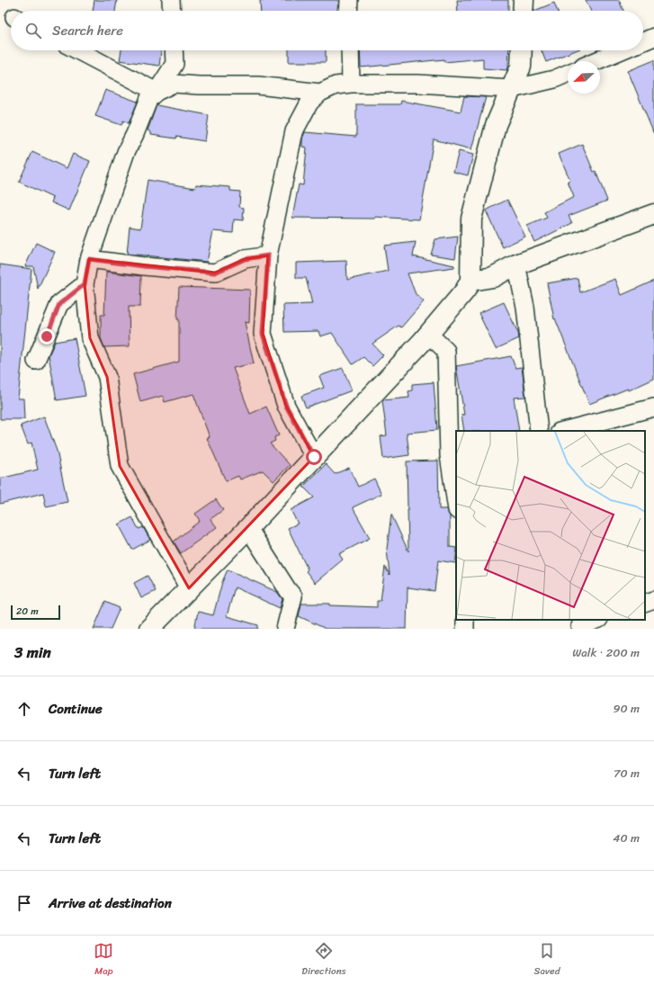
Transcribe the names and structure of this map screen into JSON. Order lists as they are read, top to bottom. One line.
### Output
{"scale_bar":"20 m","north":"bottom left","page":{"search":"Search here","scale":"20 m","heading":["3 min","Walk · 200 m"],"list":[["Continue","90 m"],["Turn left","70 m"],["Turn left","40 m"],"Arrive at destination"],"nav":["Map","Directions","Saved"]}}
